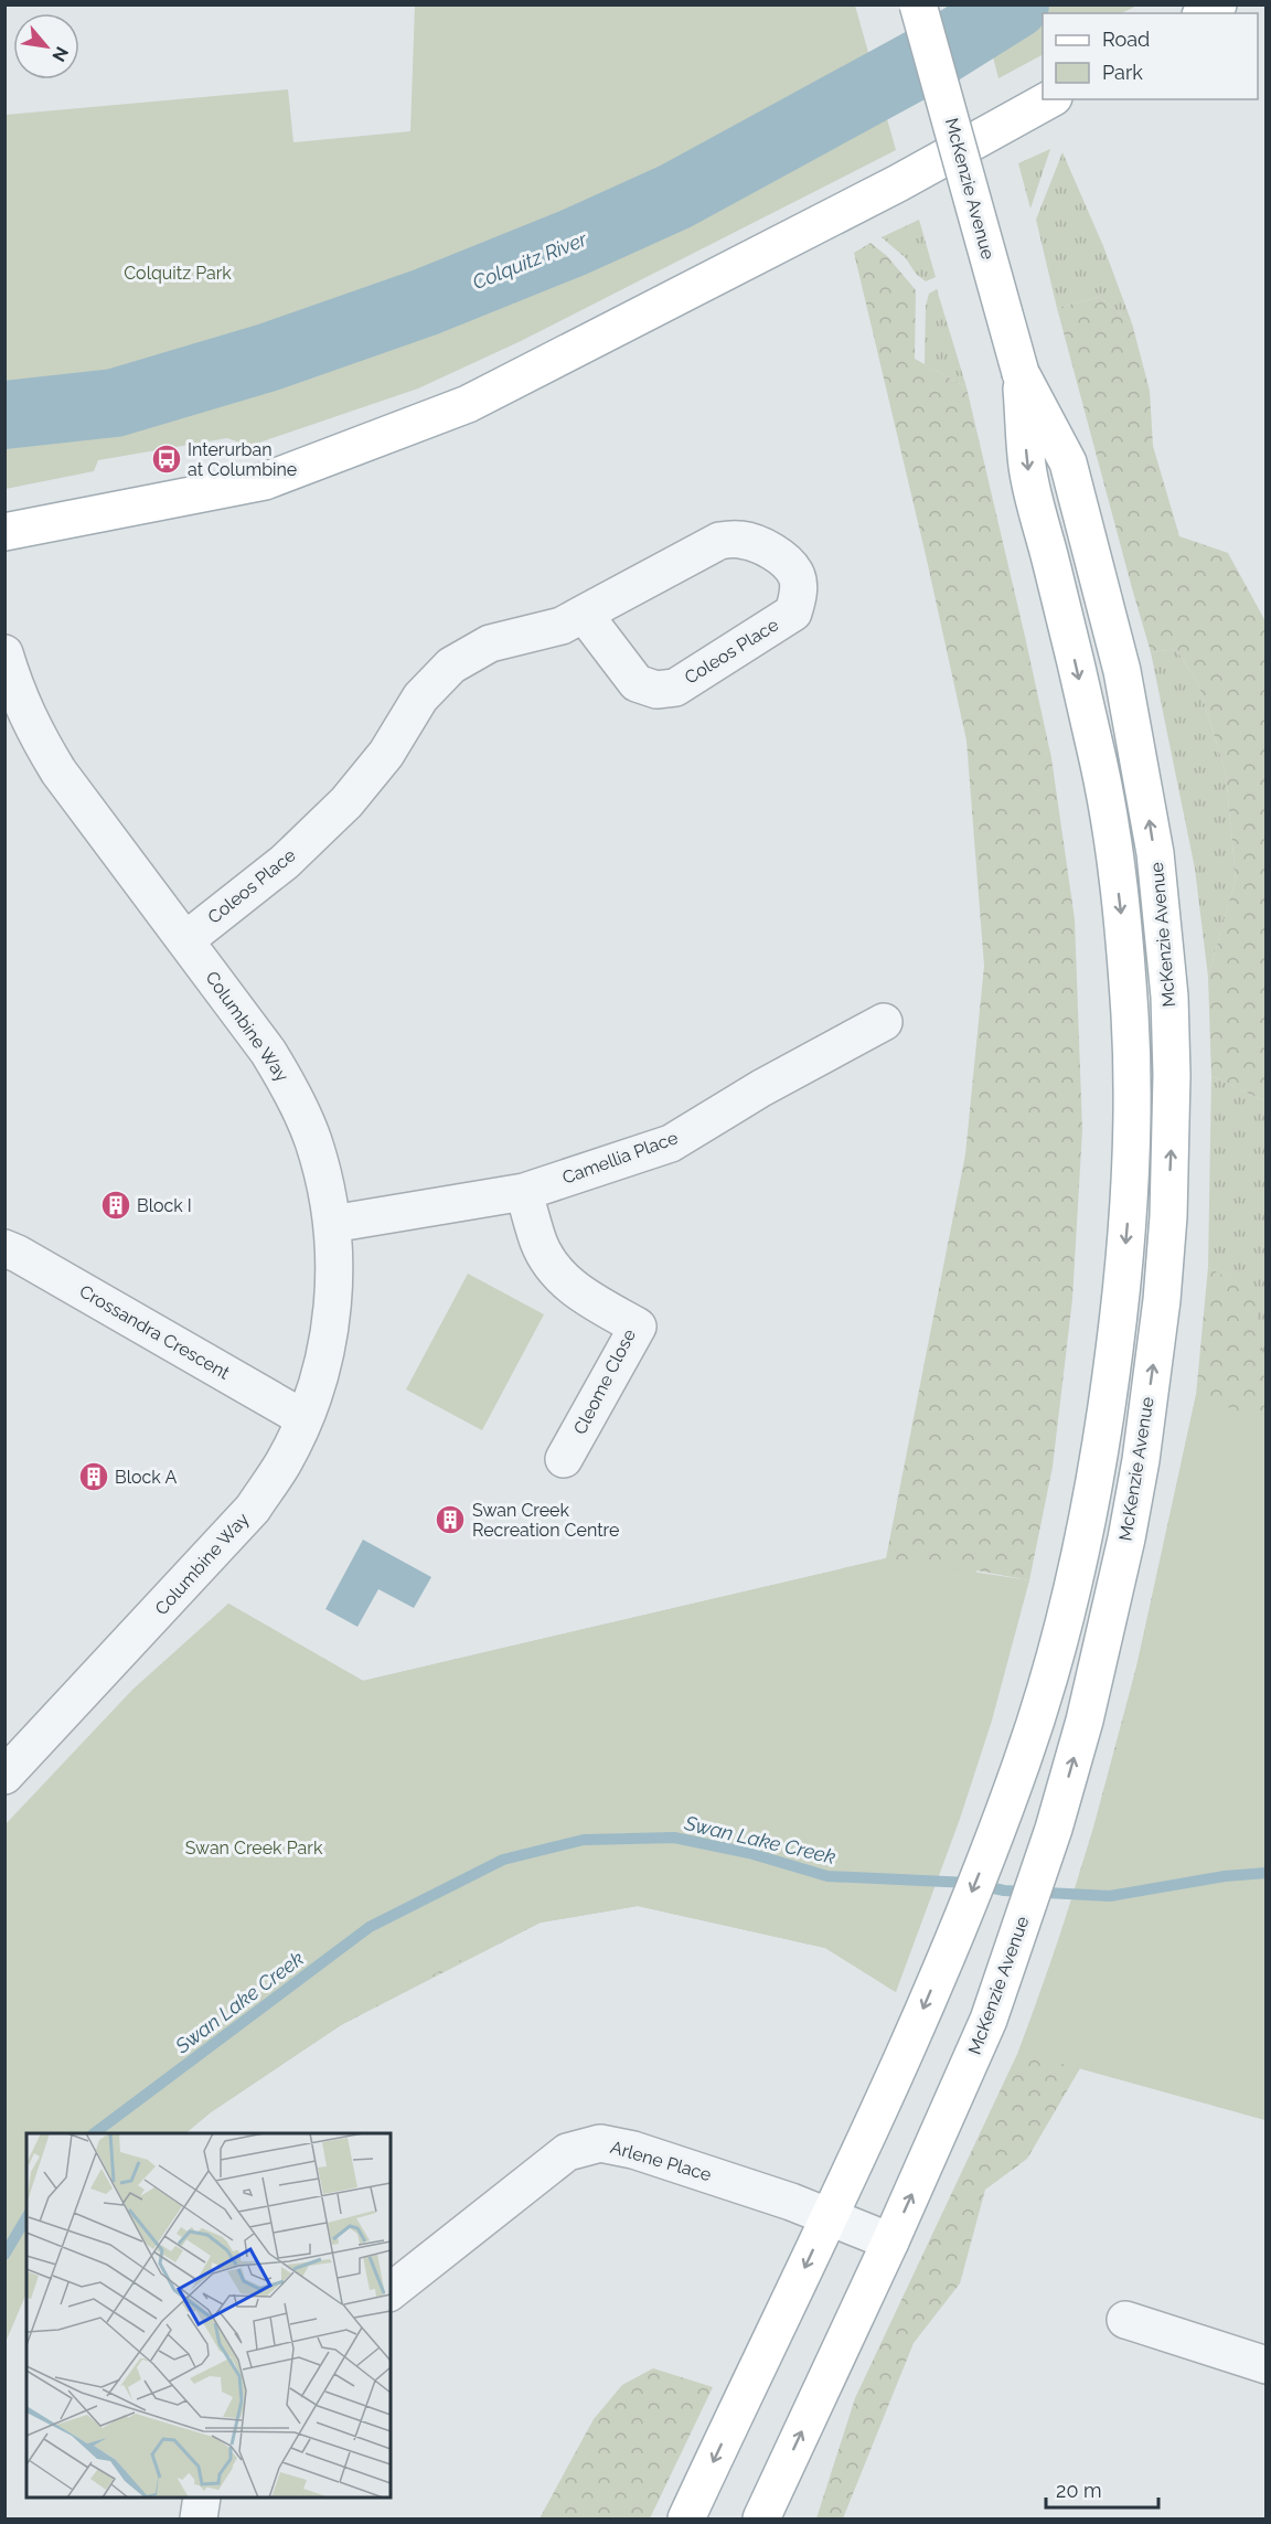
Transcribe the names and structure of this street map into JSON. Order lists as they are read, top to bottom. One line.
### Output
{"streets":{"main road":["McKenzie Avenue"],"street":["Coleos Place","Columbine Way","Camellia Place","Crossandra Crescent","Cleome Close","Arlene Place"]},"crossings":[["McKenzie Avenue","Arlene Place"],["Coleos Place","Columbine Way"],["Columbine Way","Camellia Place"],["Columbine Way","Crossandra Crescent"],["Camellia Place","Cleome Close"]],"water":["Colquitz River","Swan Lake Creek"],"parks":["Colquitz Park","Swan Creek Park"],"places":{"bus stop":["Interurban at Columbine"],"building":["Block I","Block A","Swan Creek Recreation Centre"]},"legend":["Road","Park"],"scale_bar":"20 m","north":"bottom right"}
